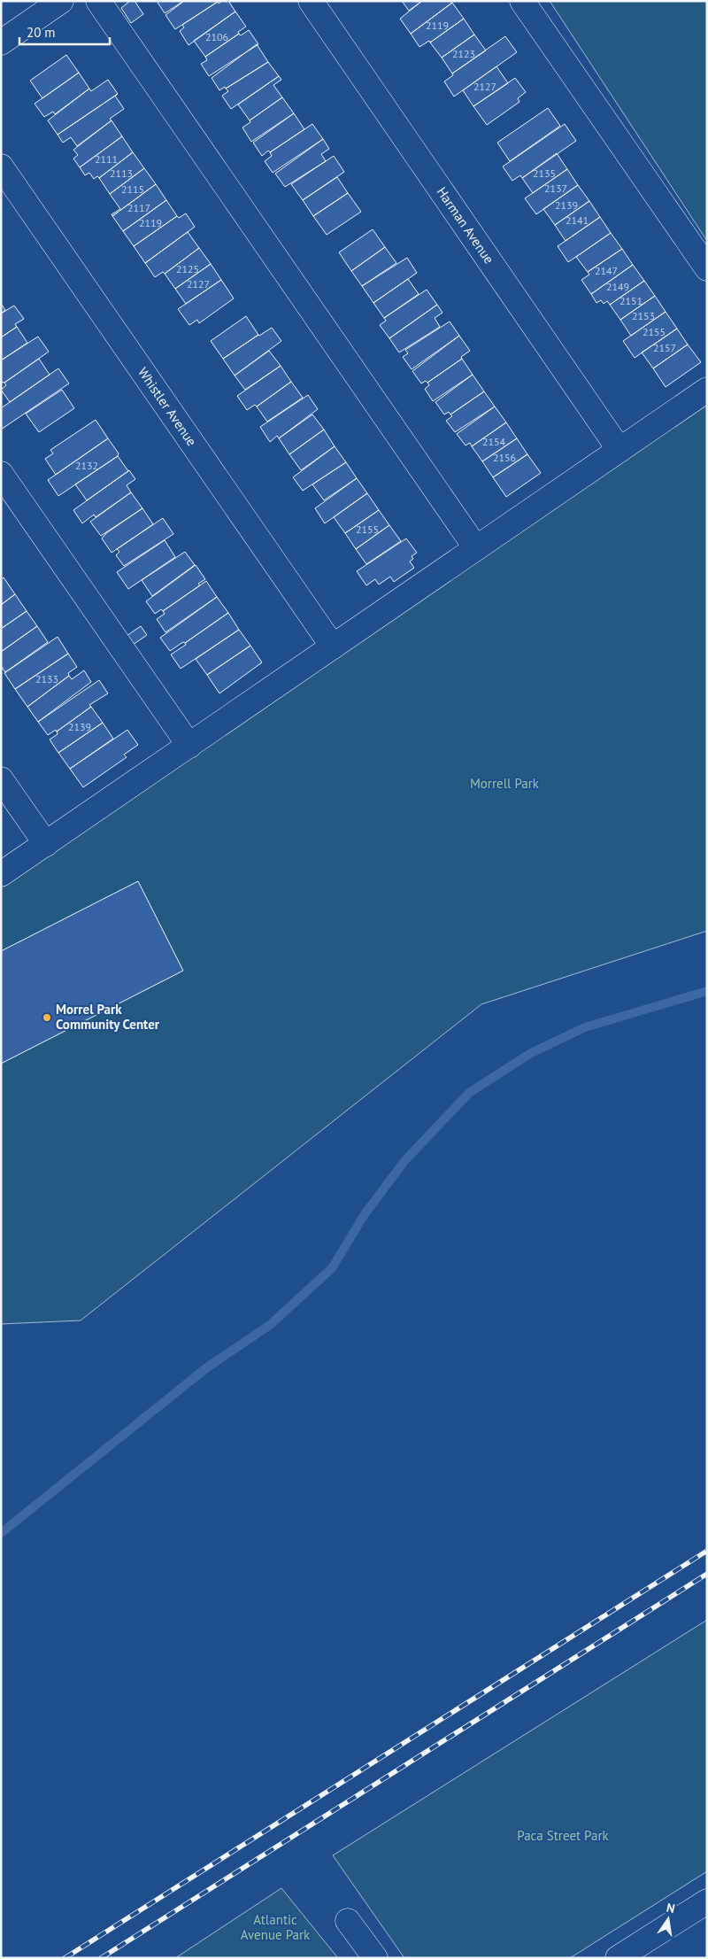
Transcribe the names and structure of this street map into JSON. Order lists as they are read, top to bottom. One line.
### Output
{"streets":{"street":["Harman Avenue","Whistler Avenue"]},"parks":["Morrell Park","Paca Street Park","Atlantic Avenue Park"],"places":["Morrel Park Community Center"],"house_numbers":["2119","2106","2123","2127","2111","2113","2135","2137","2115","2139","2117","2141","2119","2125","2147","2127","2149","2151","2153","2155","2157","2154","2156","2132","2155","2133","2139"],"scale_bar":"20 m","north":"top"}
